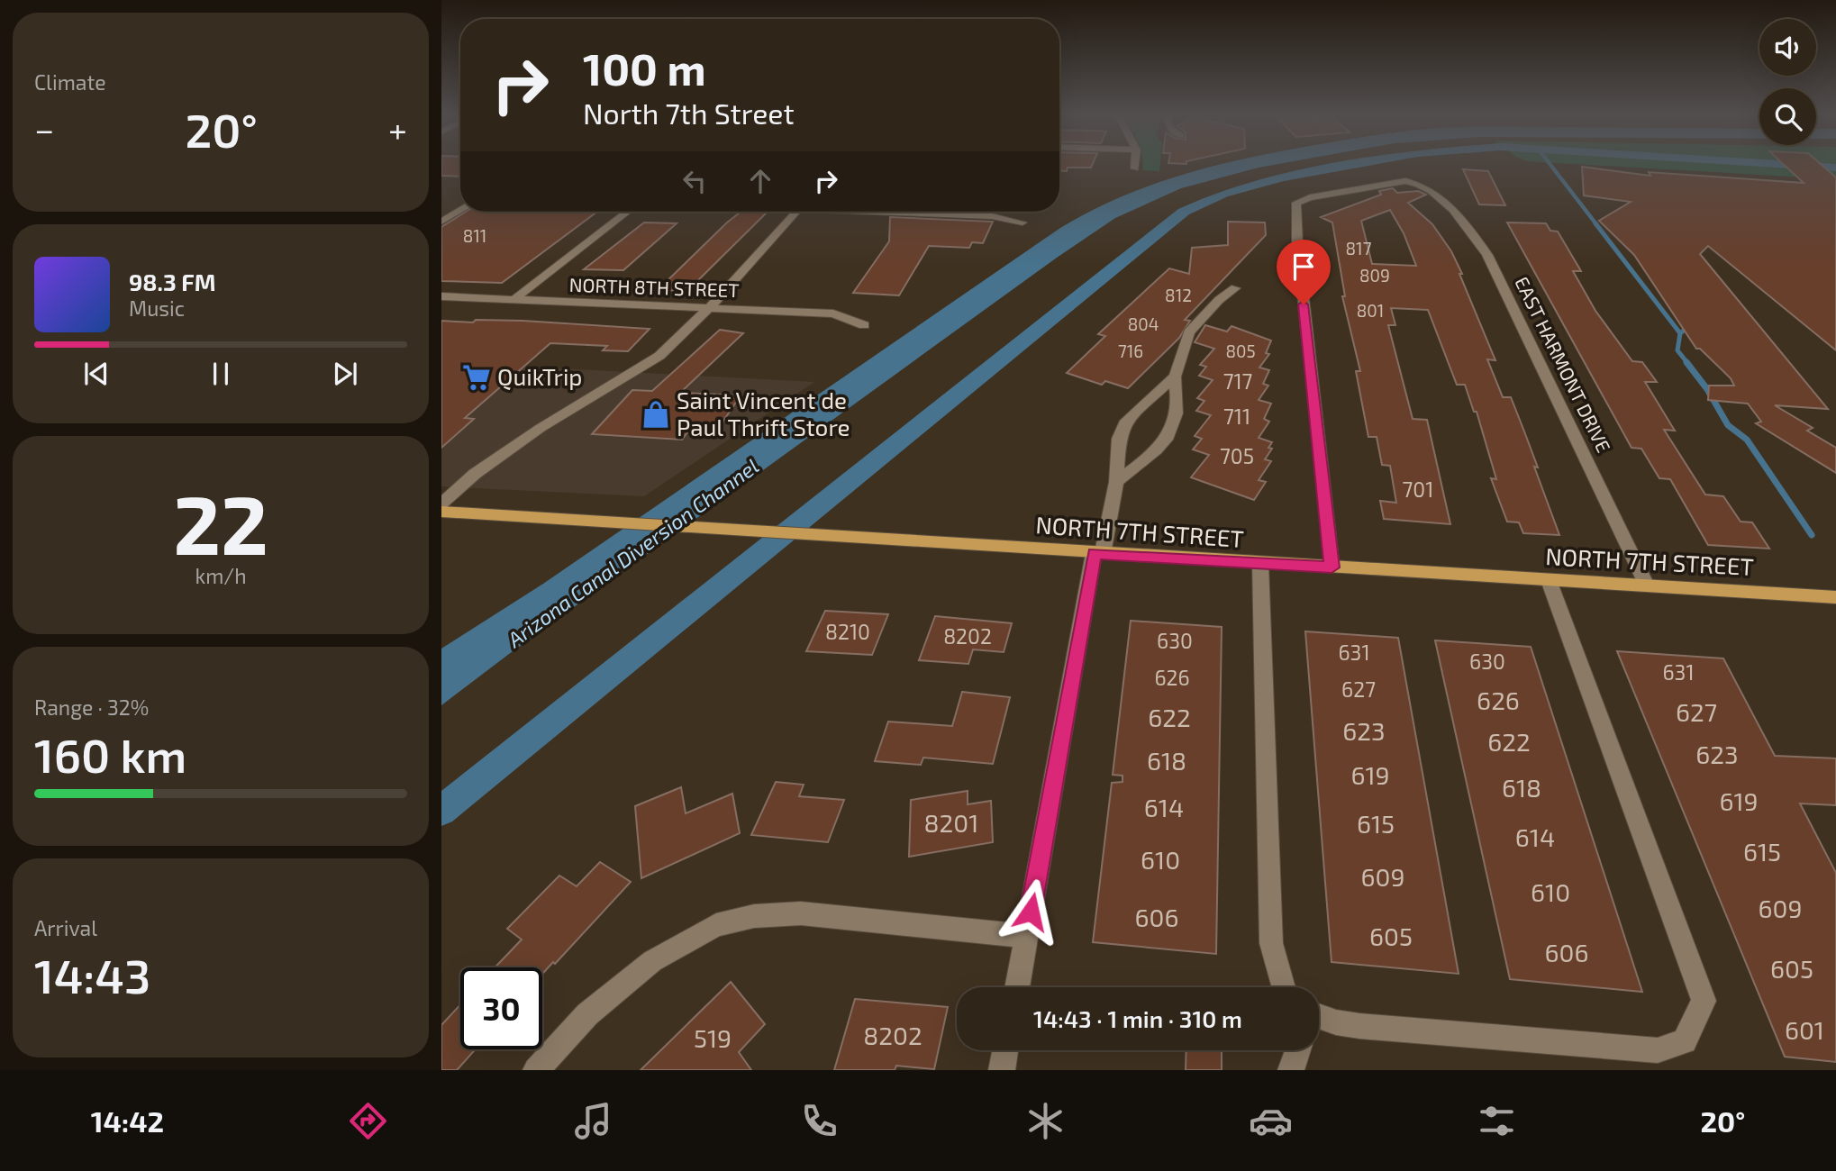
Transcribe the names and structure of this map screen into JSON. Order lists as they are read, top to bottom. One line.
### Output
{"streets":{"main road":["NORTH 7TH STREET"],"street":["NORTH 8TH STREET","EAST HARMONT DRIVE"]},"crossings":[["EAST HARMONT DRIVE","NORTH 7TH STREET"]],"water":["Arizona Canal Diversion Channel"],"places":{"supermarket":["QuikTrip"],"shop":["Saint Vincent de Paul Thrift Store"]},"house_numbers":["811","817","809","812","801","804","716","805","717","711","705","701","8210","8202","630","631","630","631","626","627","626","627","622","623","622","623","618","619","618","619","614","8201","615","614","615","610","609","610","609","606","605","606","605","601","8202","519"],"page":{"tile":["Climate",["22","km/h"],["Range · 32%","160 km"],["Arrival","14:43"]],"turn":["100 m","North 7th Street"],"heat":["−","20°","+"],"song":["98.3 FM","Music"],"limit":"30","trip":"14:43 · 1 min · 310 m","tabs":["14:42","20°"]}}
